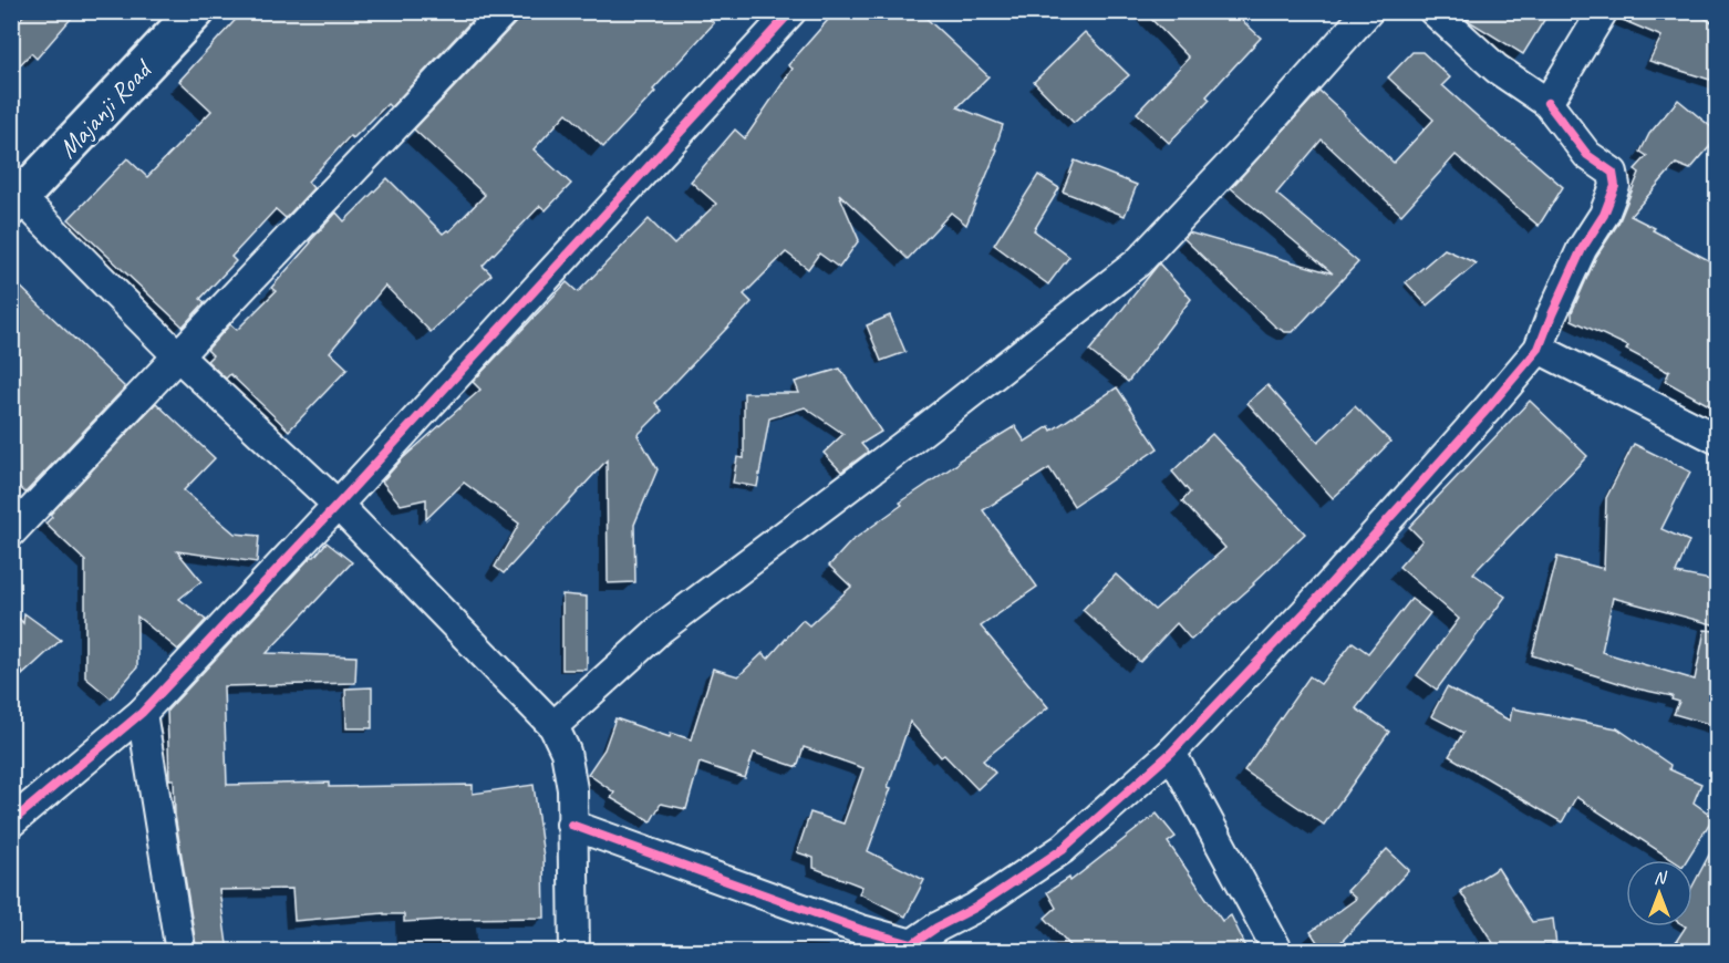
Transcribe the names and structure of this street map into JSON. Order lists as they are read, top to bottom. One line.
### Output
{"streets":{"main road":["Majanji Road"]},"north":"top"}
